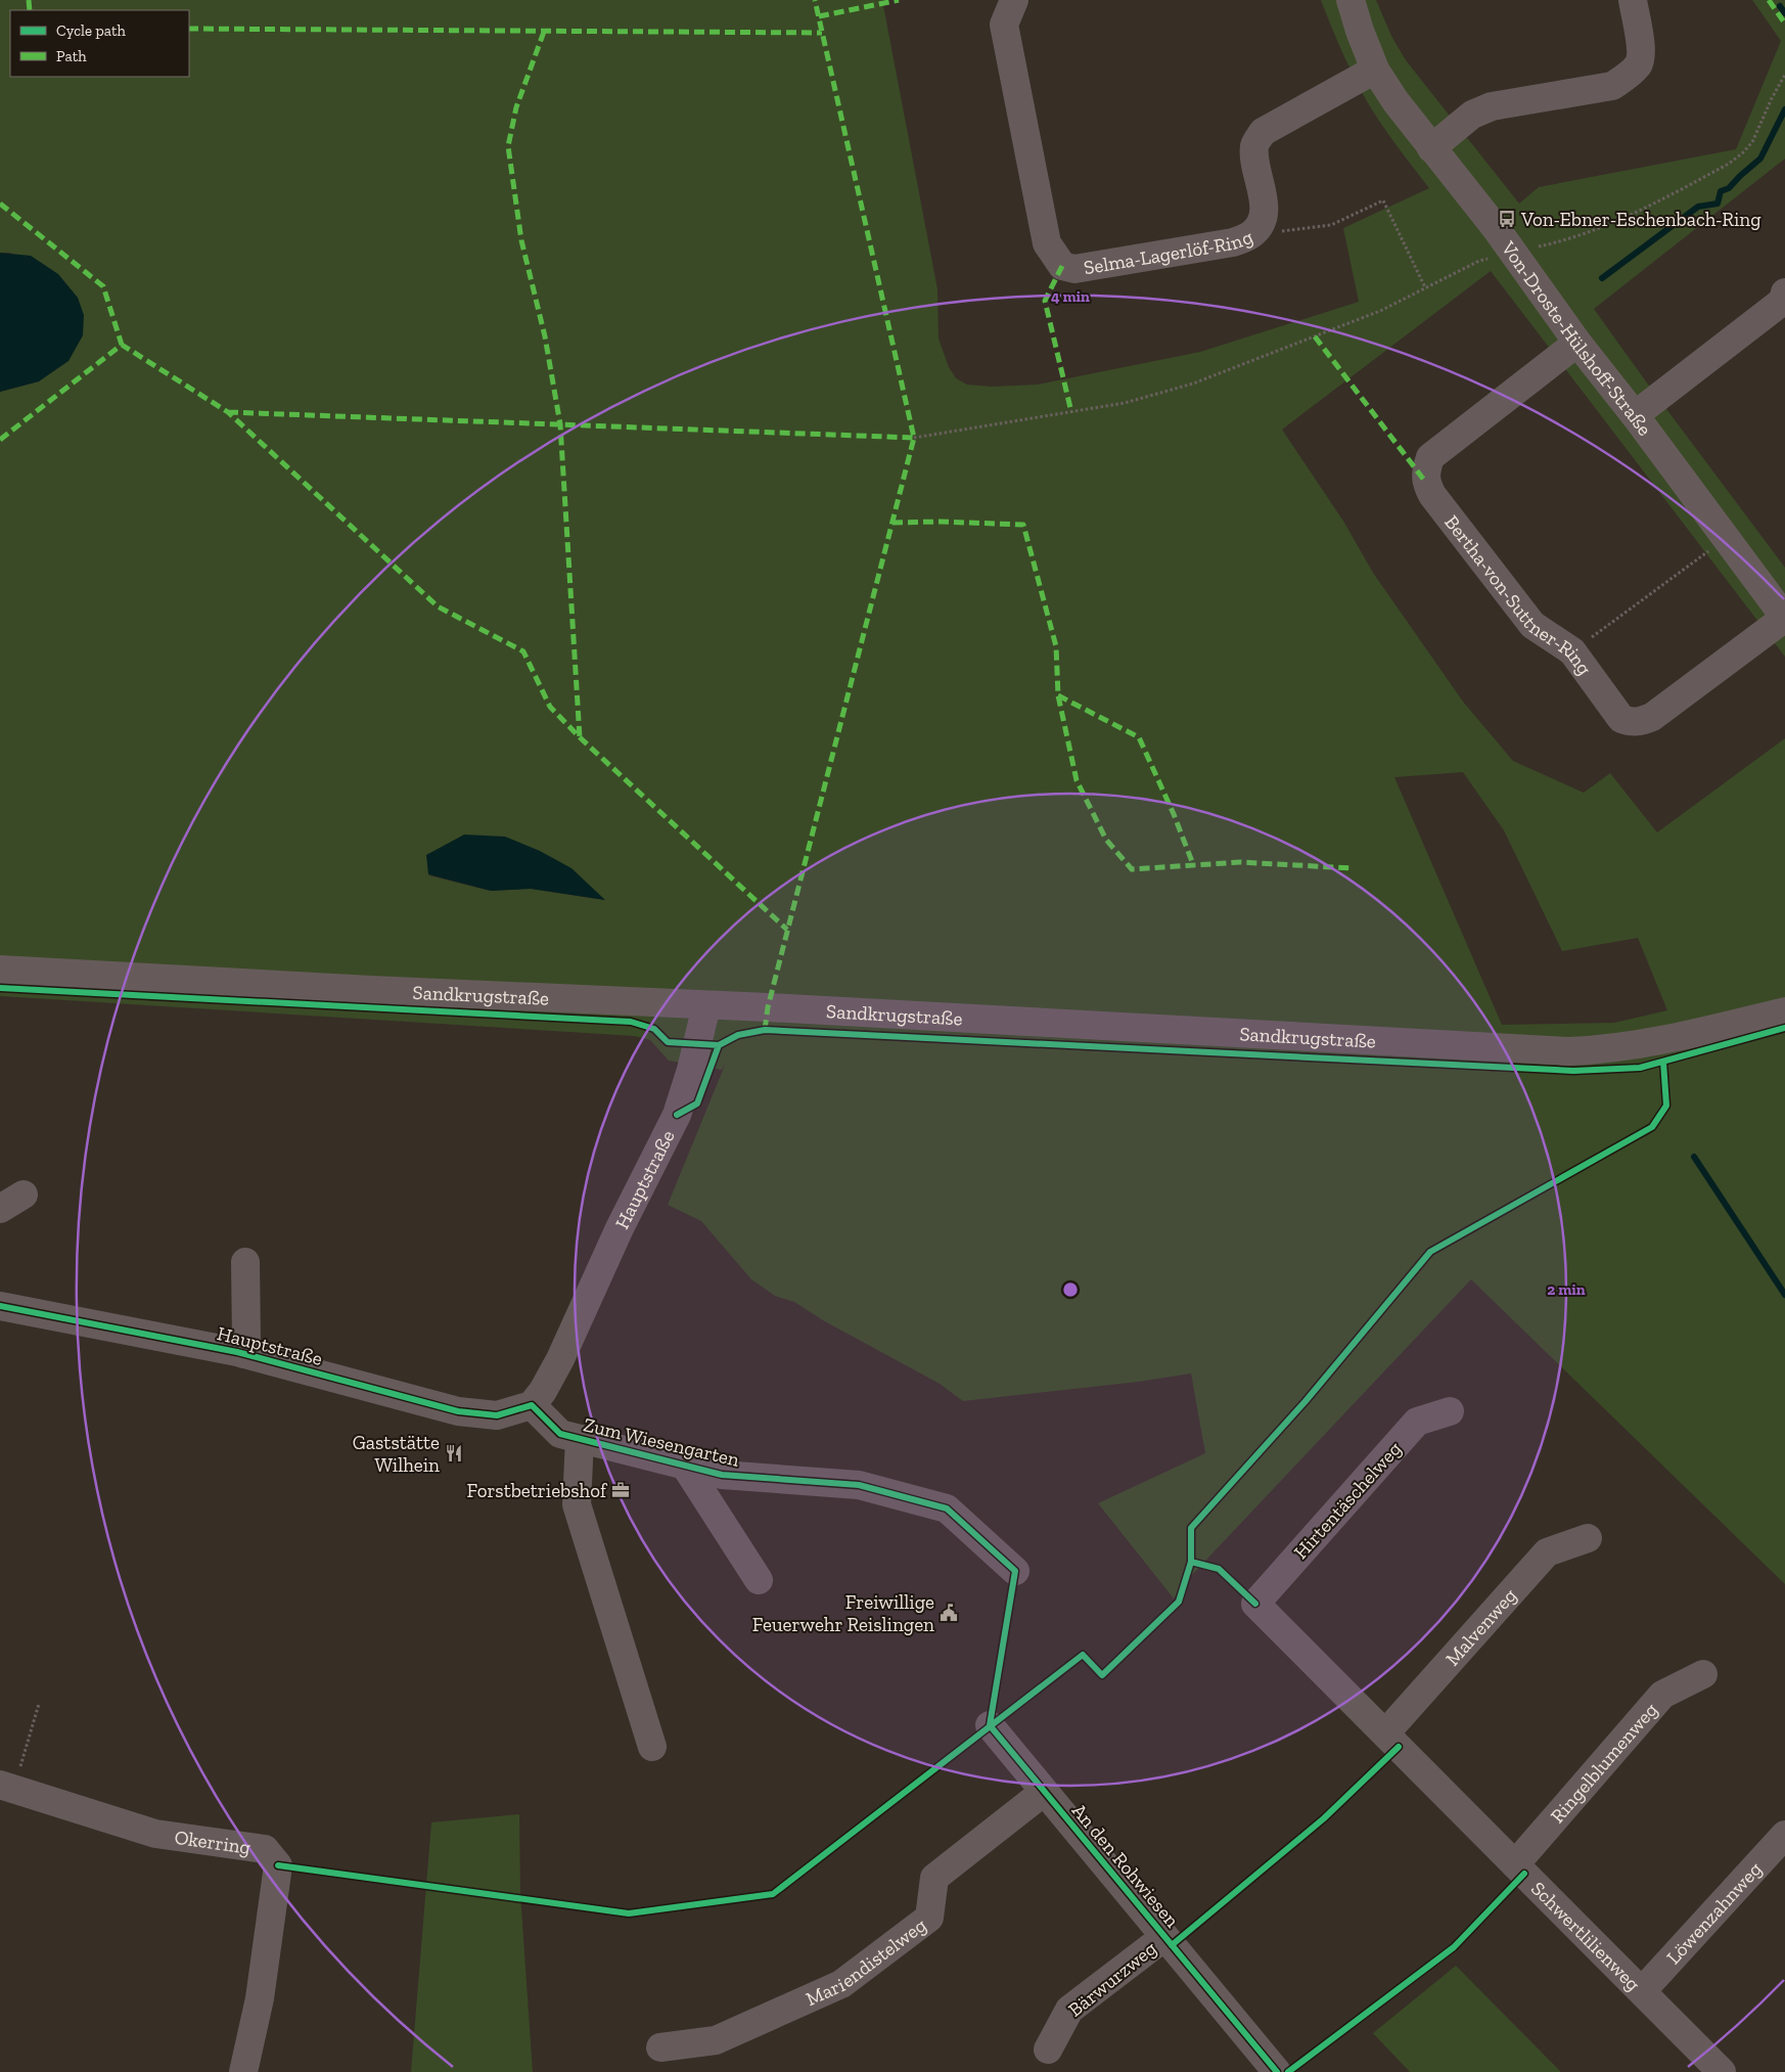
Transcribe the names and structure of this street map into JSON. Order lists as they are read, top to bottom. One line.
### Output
{"streets":{"street":["Selma-Lagerlöf-Ring","Von-Droste-Hülshoff-Straße","Bertha-von-Suttner-Ring","Sandkrugstraße","Hauptstraße","Zum Wiesengarten","Hirtentäschelweg","Malvenweg","Ringelblumenweg","Okerring","An den Rohwiesen","Löwenzahnweg","Schwertlilienweg","Mariendistelweg","Bärwurzweg"]},"crossings":[["Selma-Lagerlöf-Ring","Von-Droste-Hülshoff-Straße"],["Von-Droste-Hülshoff-Straße","Bertha-von-Suttner-Ring"],["Sandkrugstraße","Hauptstraße"],["Hauptstraße","Zum Wiesengarten"],["Hirtentäschelweg","Schwertlilienweg"],["Malvenweg","Schwertlilienweg"],["Ringelblumenweg","Schwertlilienweg"],["An den Rohwiesen","Mariendistelweg"],["An den Rohwiesen","Bärwurzweg"],["Löwenzahnweg","Schwertlilienweg"]],"places":{"bus stop":["Von-Ebner-Eschenbach-Ring"],"restaurant":["Gaststätte Wilhein"],"office":["Forstbetriebshof"],"public building":["Freiwillige Feuerwehr Reislingen"]},"legend":["Cycle path","Path"],"rings":["4 min","2 min"]}
